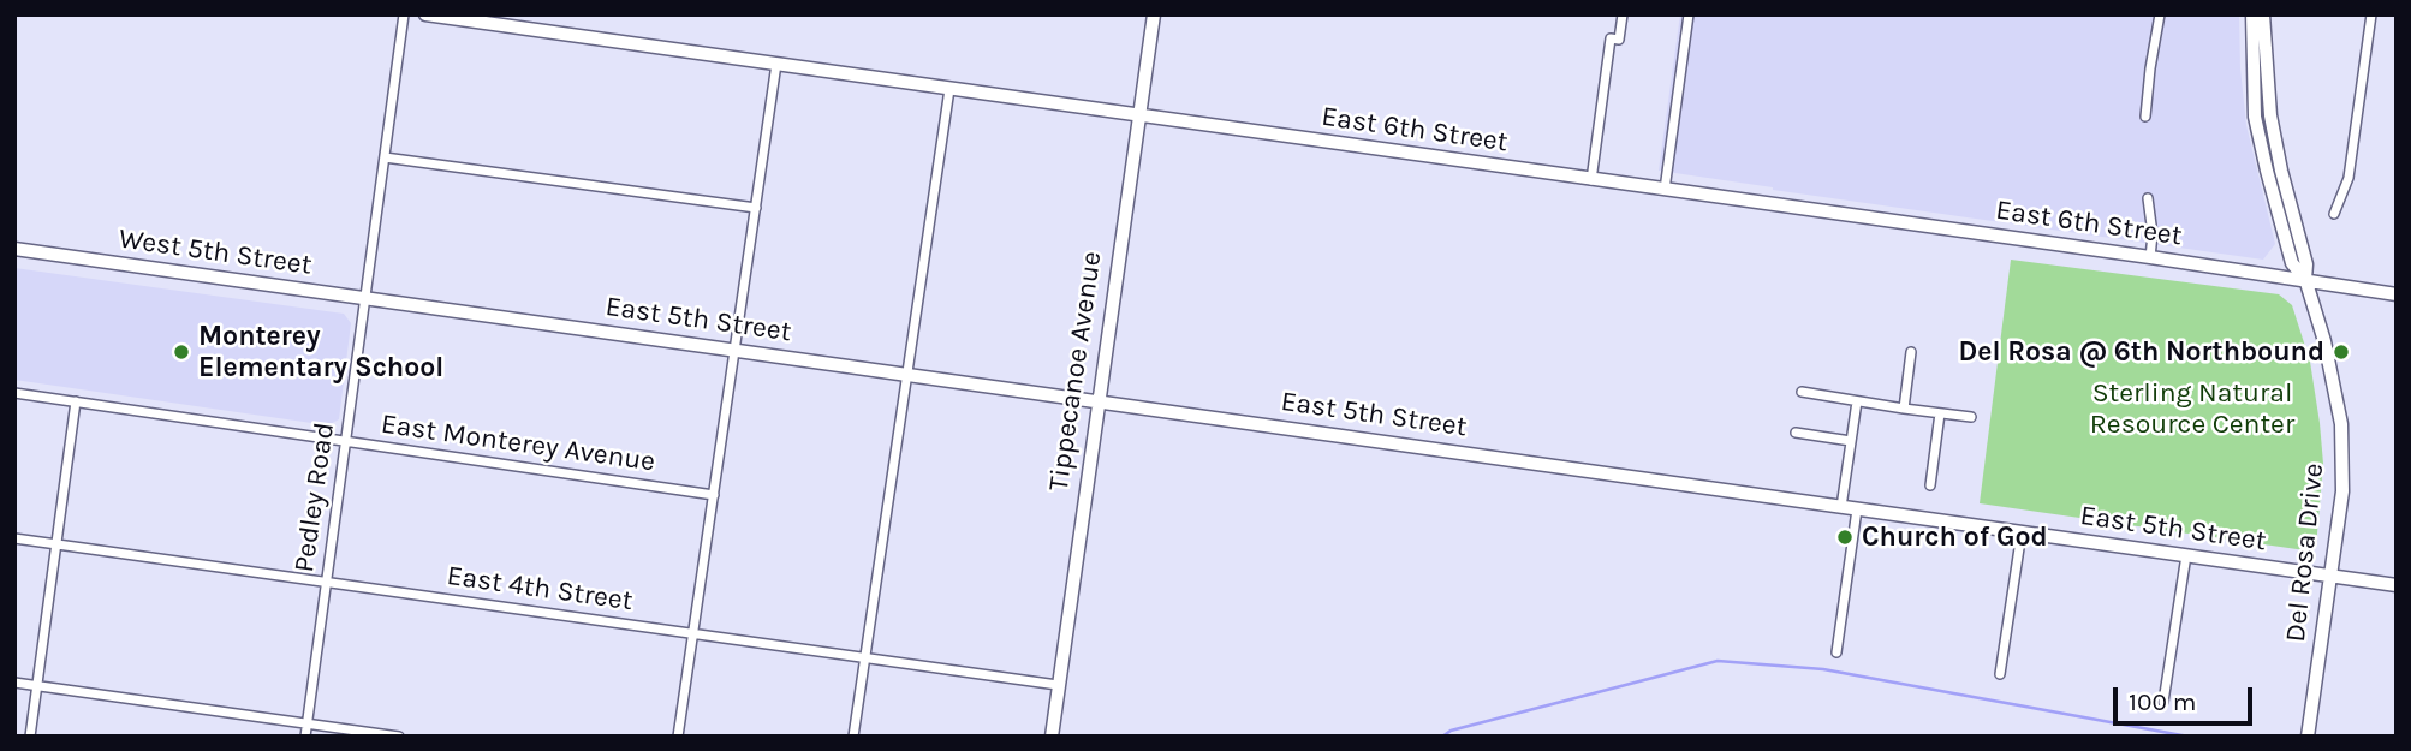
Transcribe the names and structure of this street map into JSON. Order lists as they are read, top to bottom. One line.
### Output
{"streets":{"street":["East 6th Street","West 5th Street","East 5th Street","Tippecanoe Avenue","East Monterey Avenue","Pedley Road","Del Rosa Drive","East 4th Street"]},"crossings":[["East 6th Street","Tippecanoe Avenue"],["East 6th Street","Del Rosa Drive"],["West 5th Street","East 5th Street"],["West 5th Street","Pedley Road"],["East 5th Street","Tippecanoe Avenue"],["East 5th Street","Del Rosa Drive"],["Tippecanoe Avenue","East 4th Street"],["East Monterey Avenue","Pedley Road"],["Pedley Road","East 4th Street"]],"parks":["Sterling Natural Resource Center"],"places":["Monterey Elementary School","Del Rosa @ 6th Northbound","Church of God"],"scale_bar":"100 m"}
